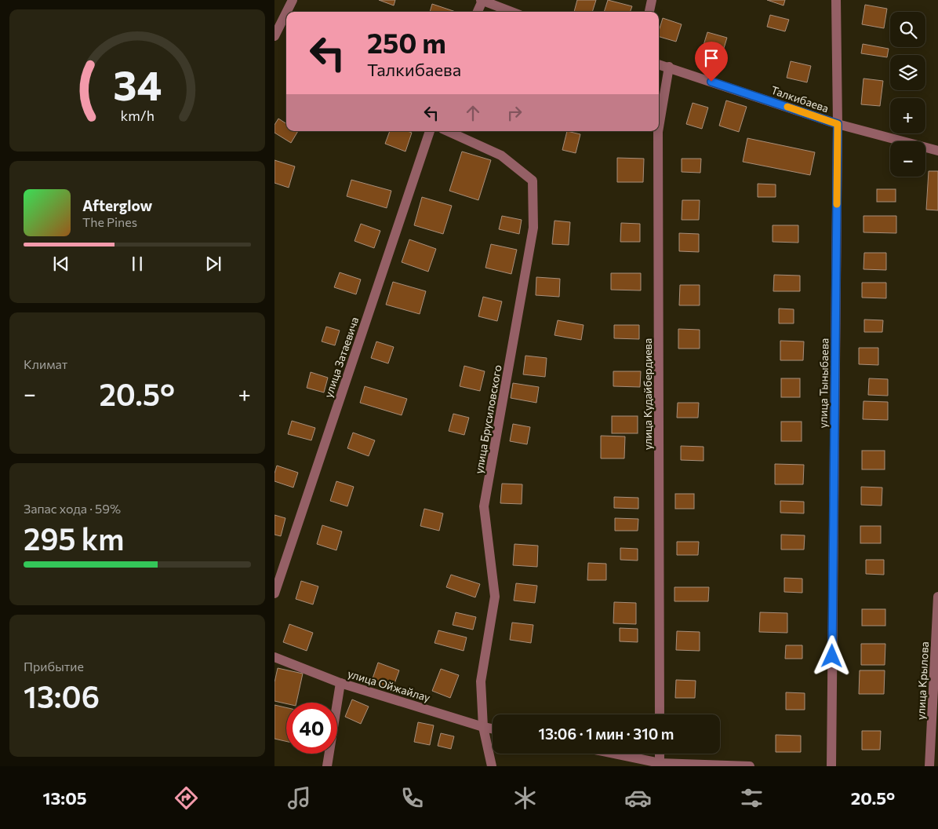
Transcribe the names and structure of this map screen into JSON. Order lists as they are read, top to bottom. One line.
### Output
{"streets":{"street":["Талкибаева","улица Затаевича","улица Тыныбаева","улица Кудайбердиева","улица Брусиловского","улица Крылова","улица Ойжайлау"]},"crossings":[["Талкибаева","улица Тыныбаева"],["Талкибаева","улица Кудайбердиева"],["улица Брусиловского","улица Ойжайлау"]],"page":{"map_buttons":["+","−"],"turn":["250 m","Талкибаева"],"song":["Afterglow","The Pines"],"tile":["Климат",["Запас хода · 59%","295 km"],["Прибытие","13:06"]],"heat":["−","20.5°","+"],"limit":"40","trip":"13:06 · 1 мин · 310 m","tabs":["13:05","20.5°"],"gauge":["34","km/h"]}}
